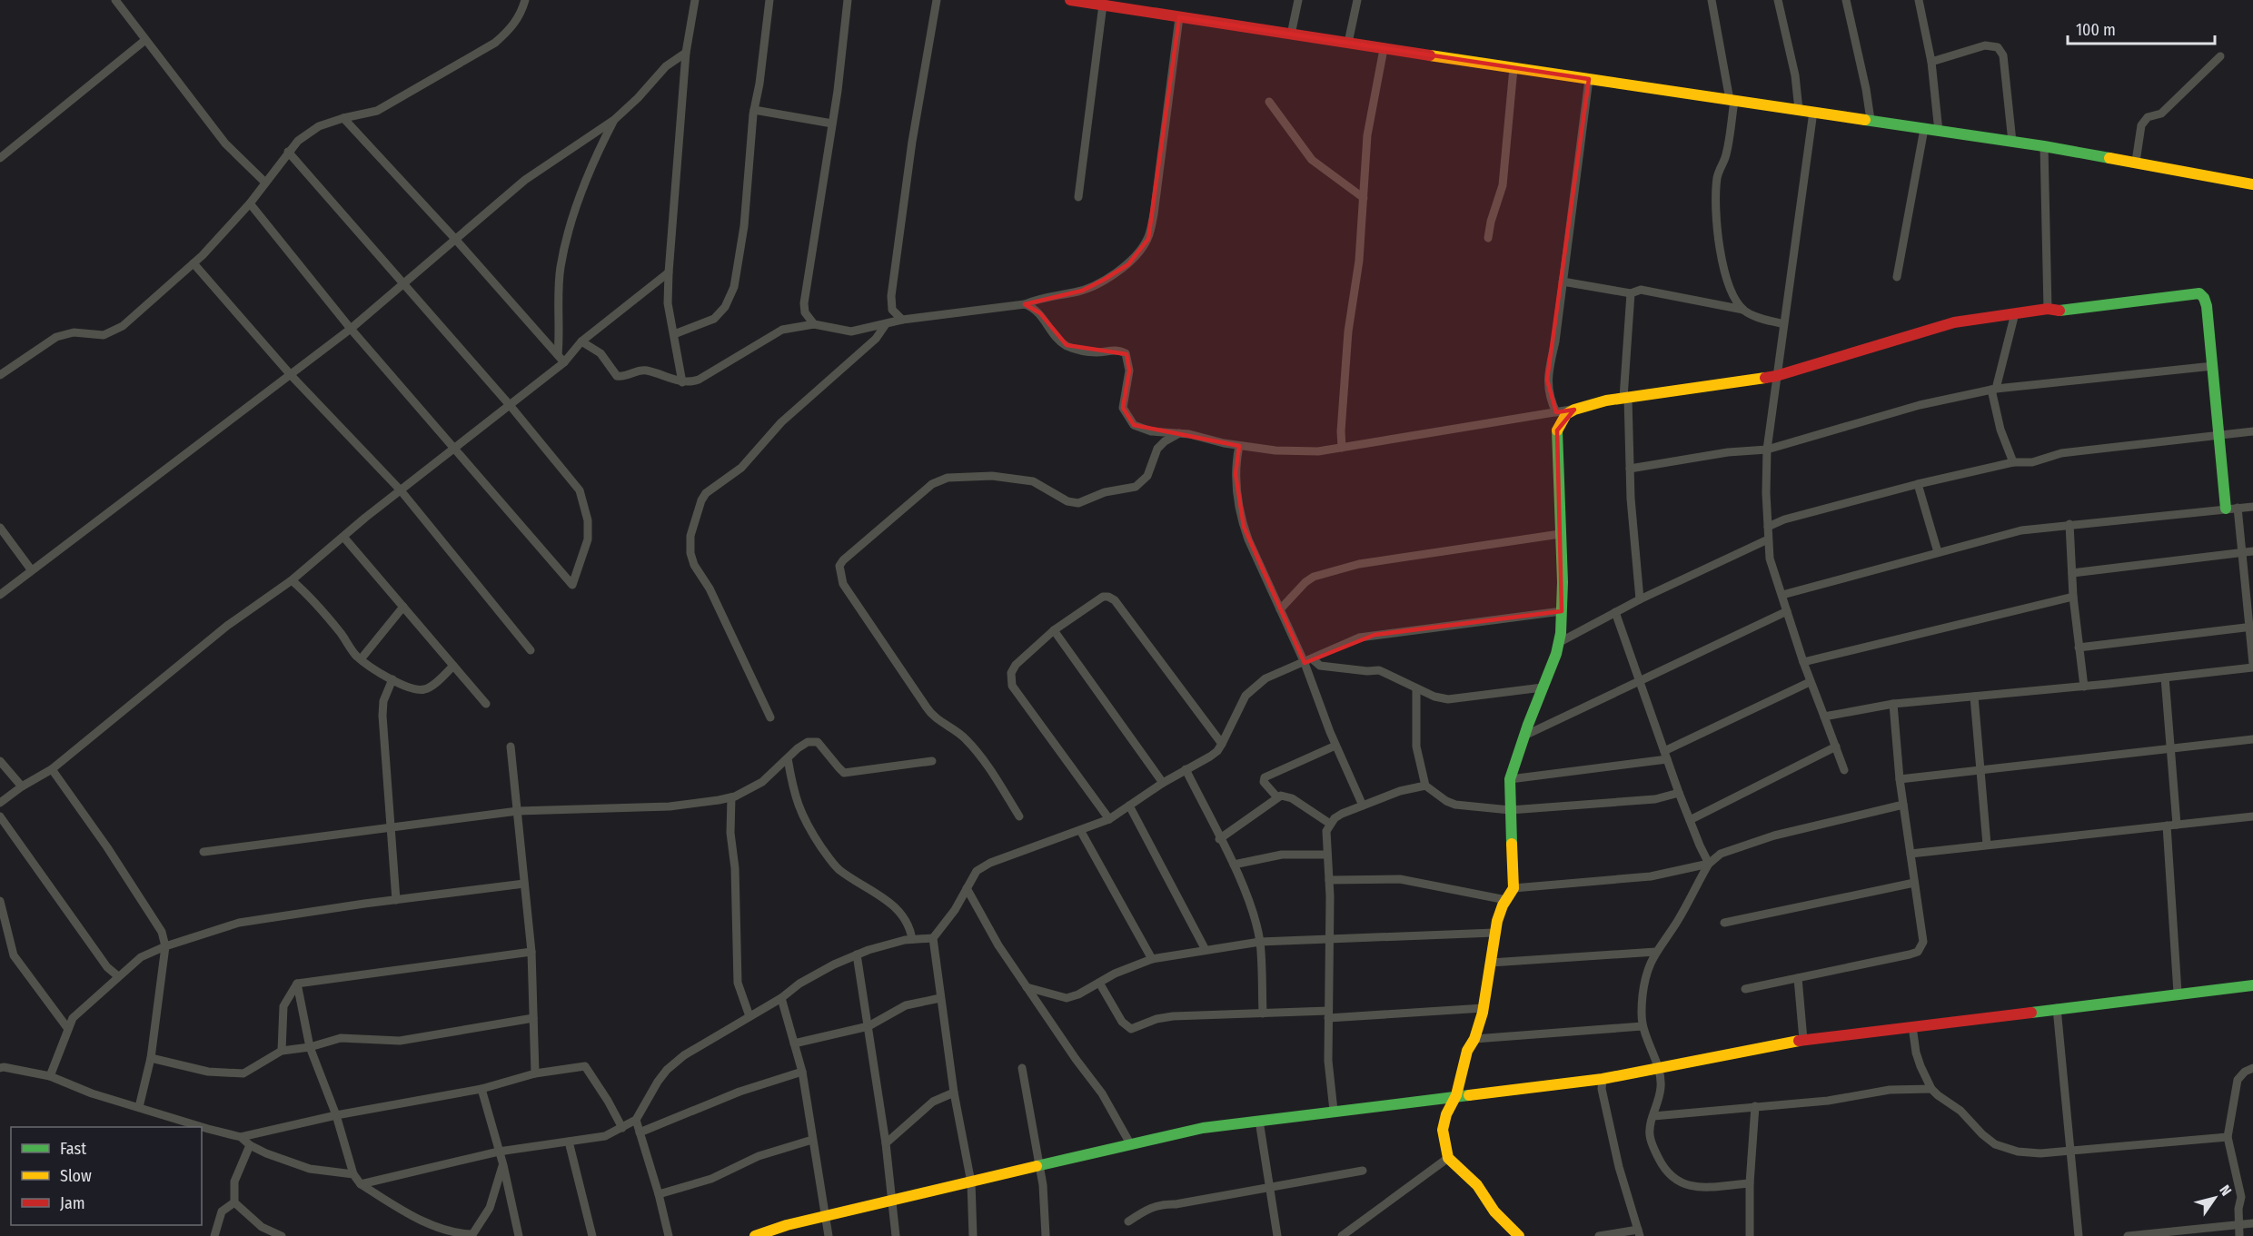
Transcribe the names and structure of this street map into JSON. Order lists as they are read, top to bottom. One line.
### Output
{"legend":["Fast","Slow","Jam"],"scale_bar":"100 m","north":"top right"}
